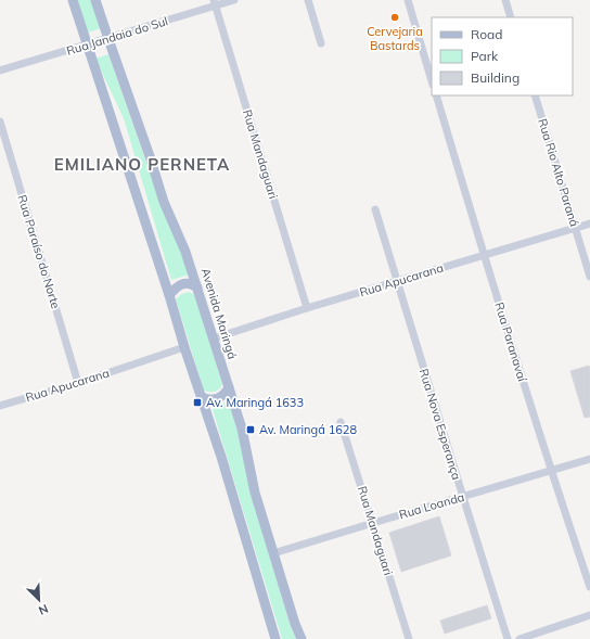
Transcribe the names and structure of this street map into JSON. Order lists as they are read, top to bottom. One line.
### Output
{"streets":{"main road":["Avenida Maringá"],"street":["Rua Jandaia do Sul","Rua Mandaguari","Rua Rio Alto Paraná","Rua Paraíso do Norte","Rua Apucarana","Rua Paranavaí","Rua Nova Esperança","Rua Loanda"]},"crossings":[["Rua Jandaia do Sul","Rua Mandaguari"],["Rua Jandaia do Sul","Avenida Maringá"],["Rua Mandaguari","Rua Apucarana"],["Rua Mandaguari","Rua Loanda"],["Rua Rio Alto Paraná","Rua Apucarana"],["Rua Paraíso do Norte","Rua Apucarana"],["Rua Apucarana","Avenida Maringá"],["Rua Apucarana","Rua Paranavaí"],["Rua Apucarana","Rua Nova Esperança"],["Avenida Maringá","Rua Loanda"],["Rua Paranavaí","Rua Loanda"],["Rua Nova Esperança","Rua Loanda"]],"districts":["EMILIANO PERNETA"],"places":{"other":["Cervejaria Bastards"],"transit":["Av. Maringá 1633","Av. Maringá 1628"]},"legend":["Road","Park","Building"],"north":"bottom right"}
